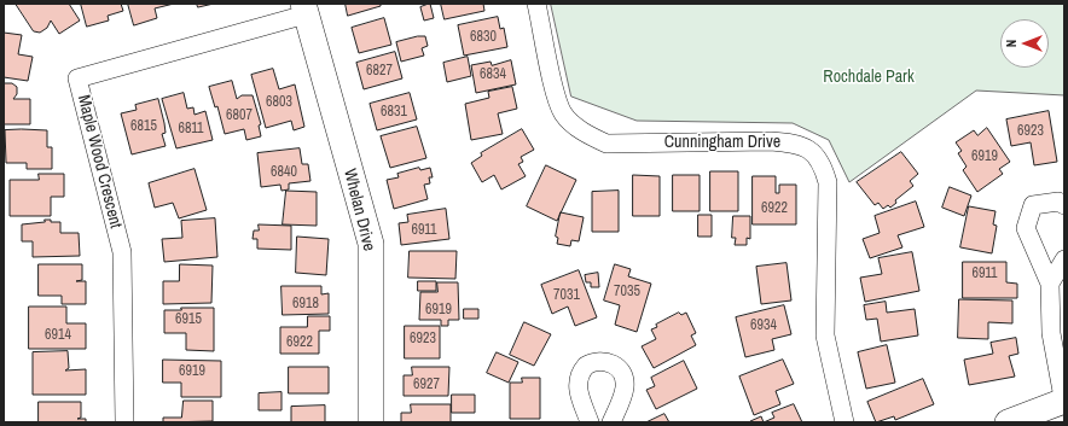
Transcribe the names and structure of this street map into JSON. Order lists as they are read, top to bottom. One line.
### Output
{"streets":{"street":["Cunningham Drive","Maple Wood Crescent","Whelan Drive"]},"crossings":[["Maple Wood Crescent","Whelan Drive"]],"parks":["Rochdale Park"],"house_numbers":["6830","6827","6834","6803","6831","6807","6815","6811","6923","6919","6840","6922","6911","6911","7035","7031","6918","6919","6915","6934","6914","6923","6922","6919","6927"],"north":"left"}
